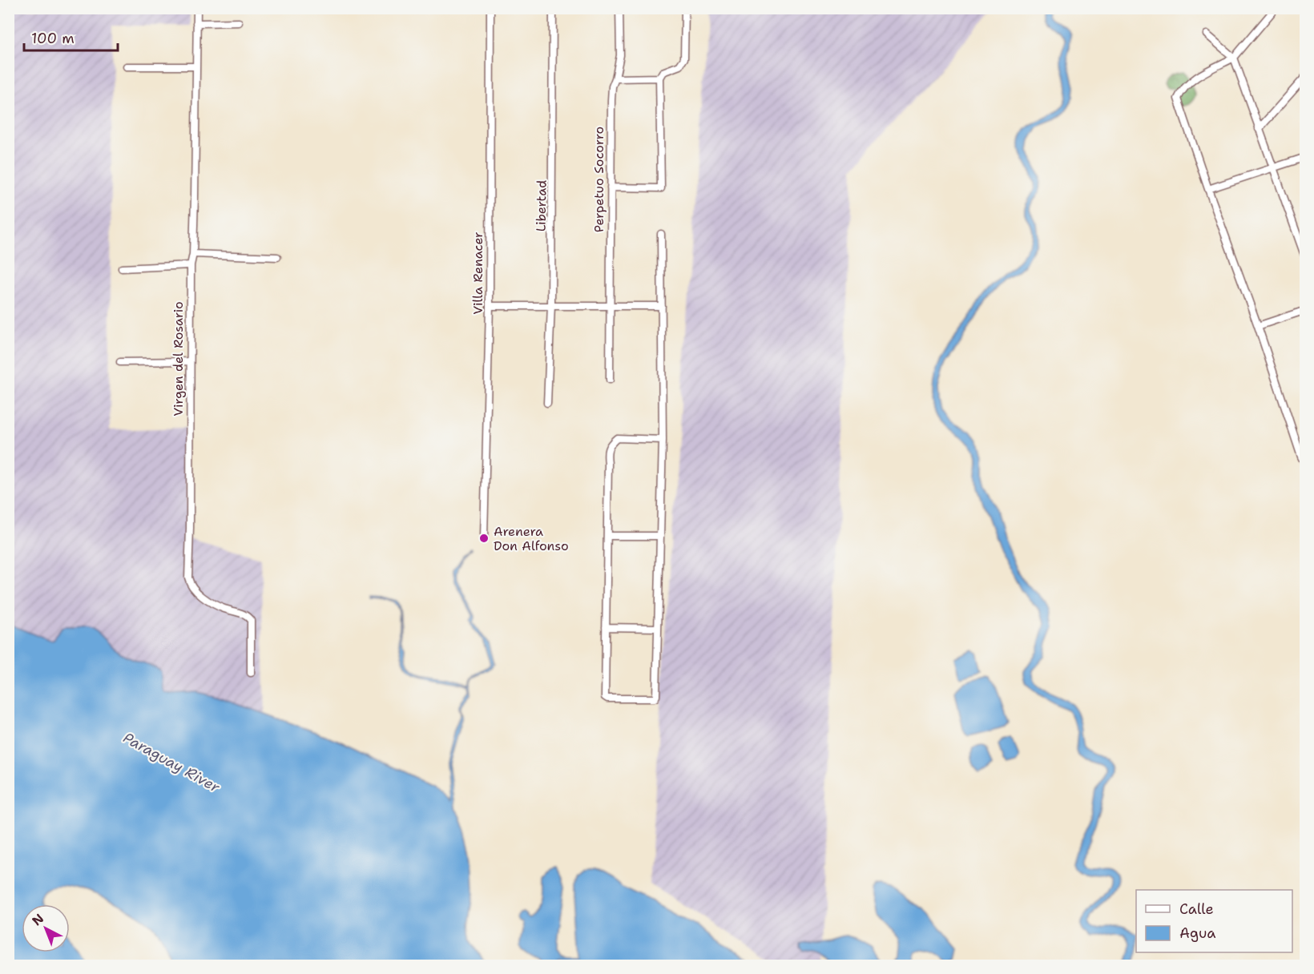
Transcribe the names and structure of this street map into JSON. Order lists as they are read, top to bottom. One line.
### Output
{"streets":{"street":["Perpetuo Socorro","Libertad","Villa Renacer","Virgen del Rosario"]},"water":["Paraguay River"],"places":["Arenera Don Alfonso"],"legend":["Calle","Agua"],"scale_bar":"100 m","north":"top left"}
